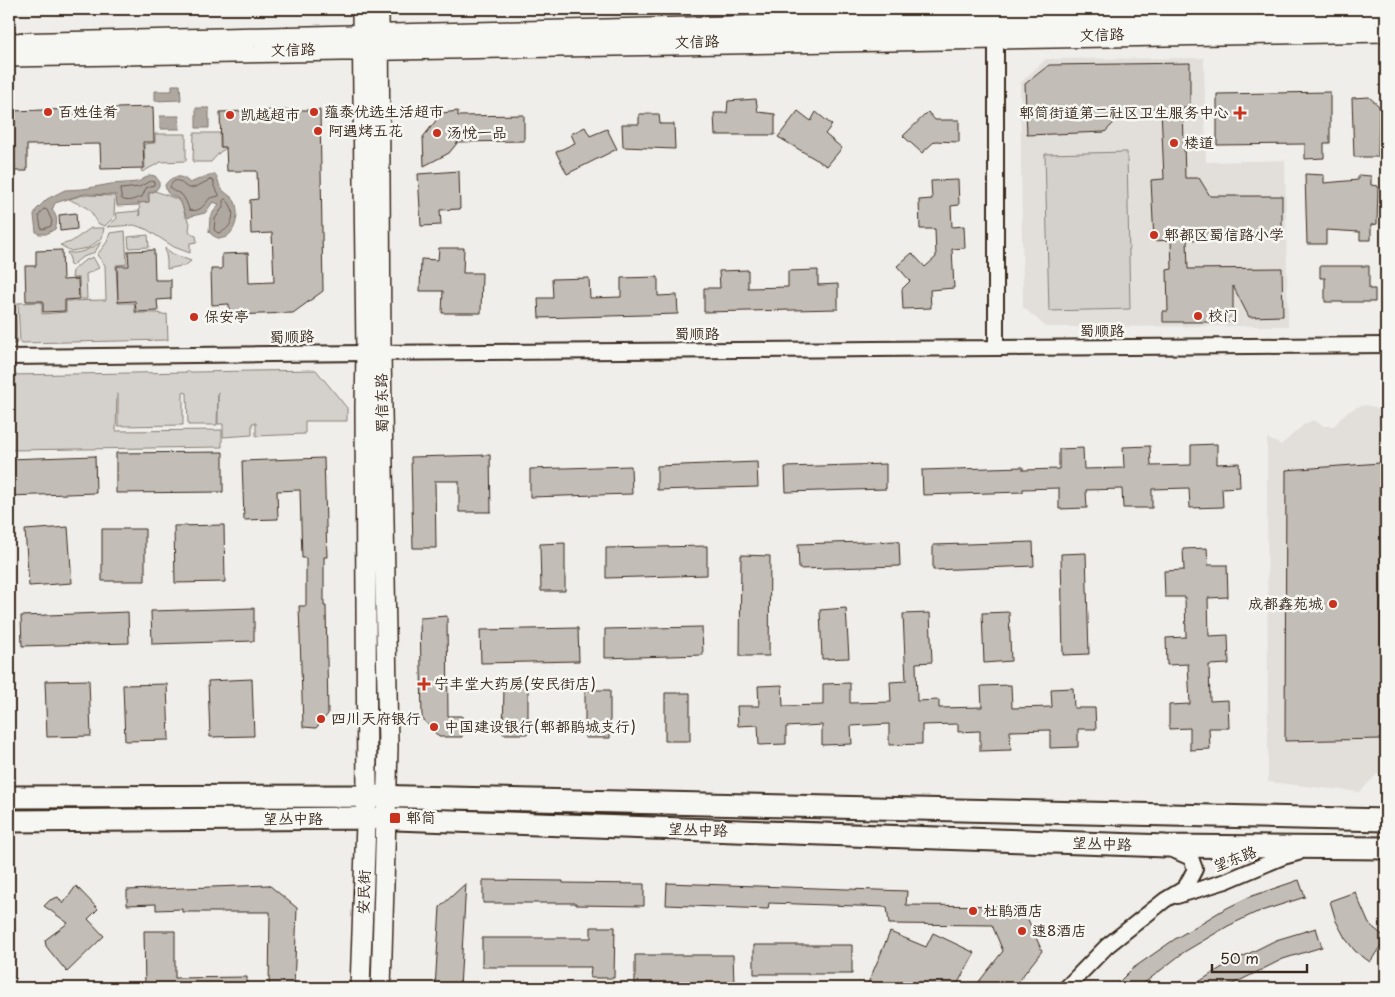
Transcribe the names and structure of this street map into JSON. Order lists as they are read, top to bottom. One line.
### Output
{"streets":{"main road":["文信路","蜀信东路","望丛中路","安民街"],"street":["蜀顺路","望东路"]},"crossings":[["文信路","蜀信东路"],["蜀顺路","蜀信东路"],["蜀信东路","望丛中路"],["蜀信东路","安民街"],["望丛中路","望东路"],["望丛中路","安民街"]],"places":{"other":["百姓佳肴","蕴泰优选生活超市","凯越超市","阿遇烤五花","汤悦一品","楼道","郫都区蜀信路小学","校门","保安亭","成都鑫苑城","四川天府银行","中国建设银行(郫都鹃城支行)","杜鹃酒店","速8酒店"],"health":["郫筒街道第二社区卫生服务中心","宁丰堂大药房(安民街店)"],"transit":["郫筒"]},"scale_bar":"50 m"}
